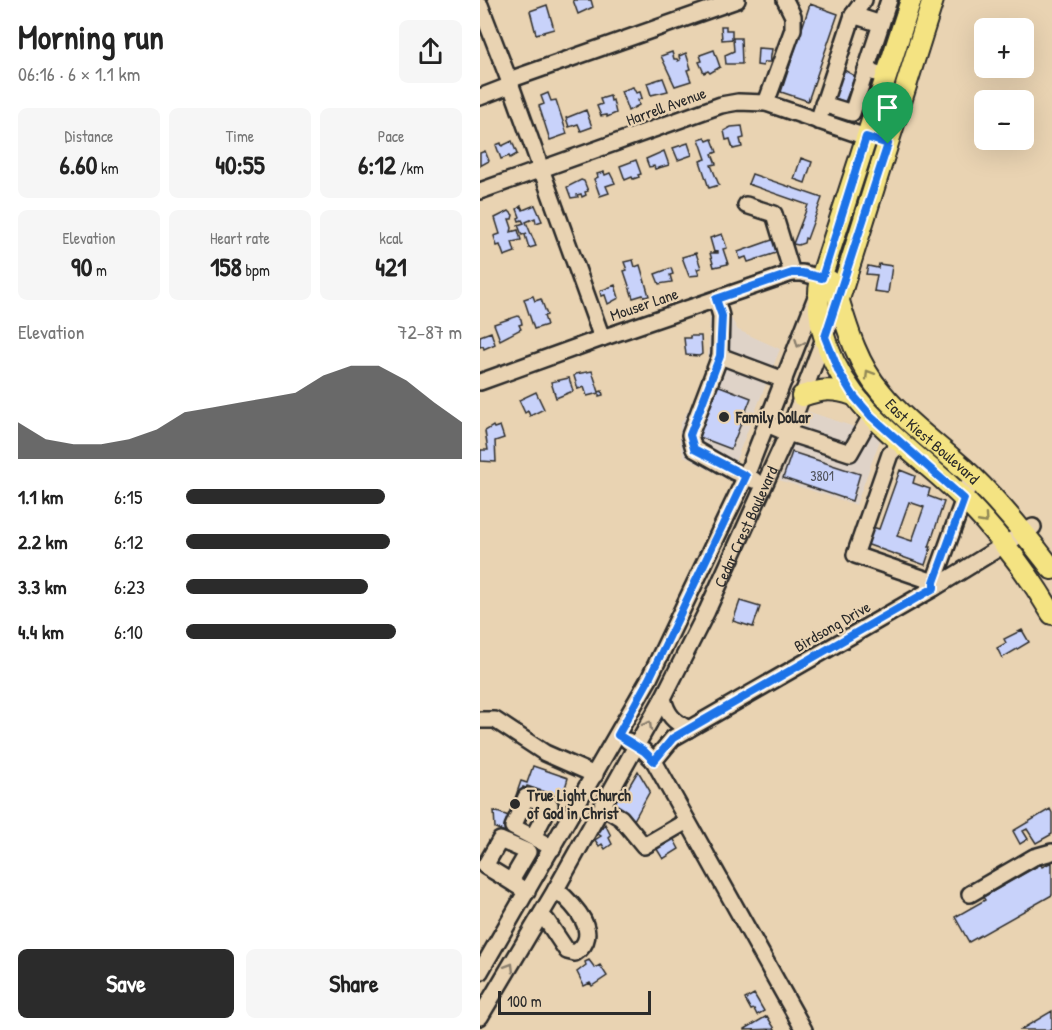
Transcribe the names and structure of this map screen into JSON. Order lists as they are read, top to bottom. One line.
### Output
{"streets":{"main road":["East Kiest Boulevard","Cedar Crest Boulevard"],"street":["Harrell Avenue","Mouser Lane","Birdsong Drive"]},"crossings":[["Harrell Avenue","Cedar Crest Boulevard"],["Mouser Lane","East Kiest Boulevard"],["Mouser Lane","Cedar Crest Boulevard"],["East Kiest Boulevard","Cedar Crest Boulevard"],["East Kiest Boulevard","Birdsong Drive"]],"places":["Family Dollar","True Light Church of God in Christ"],"house_numbers":["3801"],"scale_bar":"100 m","page":{"heading":["Morning run","06:16 · 6 × 1.1 km"],"map_buttons":["+","−"],"stats":[["Distance","6.60 km"],["Time","40:55"],["Pace","6:12 /km"],["Elevation","90 m"],["Heart rate","158 bpm"],["kcal","421"]],"chart":["Elevation","72–87 m"],"list":[{"name":"1.1 km","note":"6:15"},{"name":"2.2 km","note":"6:12"},{"name":"3.3 km","note":"6:23"},{"name":"4.4 km","note":"6:10"}],"buttons":["Save","Share"],"scale":"100 m"}}
